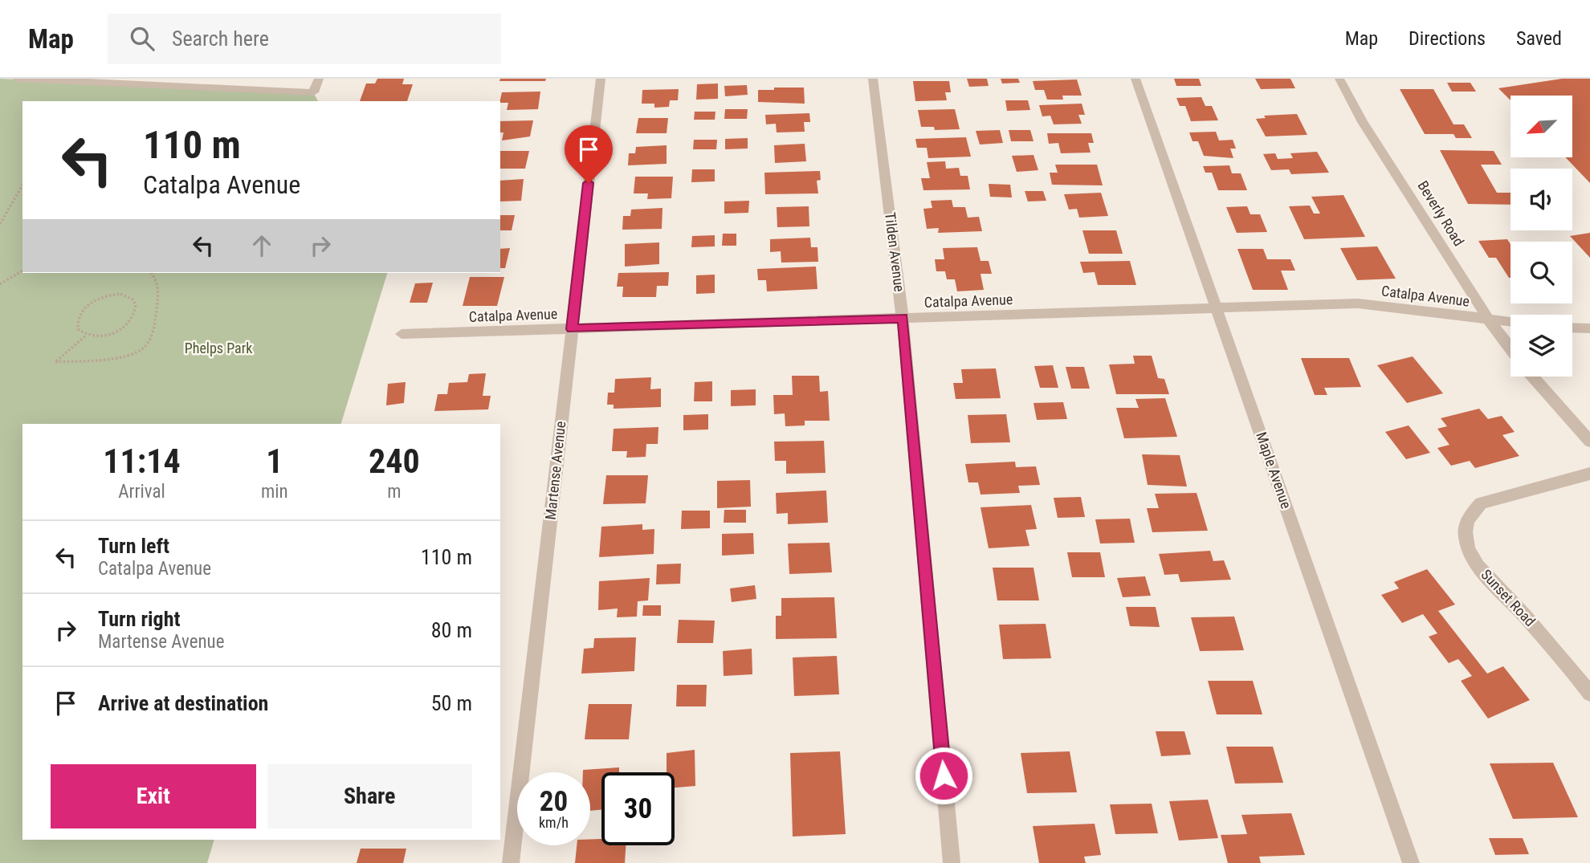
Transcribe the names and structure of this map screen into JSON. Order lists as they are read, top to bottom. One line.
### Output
{"streets":{"street":["Beverly Road","Tilden Avenue","Catalpa Avenue","Martense Avenue","Maple Avenue","Sunset Road"]},"crossings":[["Beverly Road","Catalpa Avenue"],["Tilden Avenue","Catalpa Avenue"],["Catalpa Avenue","Martense Avenue"],["Catalpa Avenue","Maple Avenue"]],"parks":["Phelps Park"],"north":"bottom left","page":{"header":"Map","search":"Search here","nav":["Map","Directions","Saved"],"turn":["110 m","Catalpa Avenue"],"eta":["11:14","Arrival","1","min","240","m"],"list":[{"name":"Turn left","note":"Catalpa Avenue","value":"110 m"},{"name":"Turn right","note":"Martense Avenue","value":"80 m"},{"name":"Arrive at destination","value":"50 m"}],"buttons":["Exit","Share"],"speed":"20 km/h","limit":"30"}}
